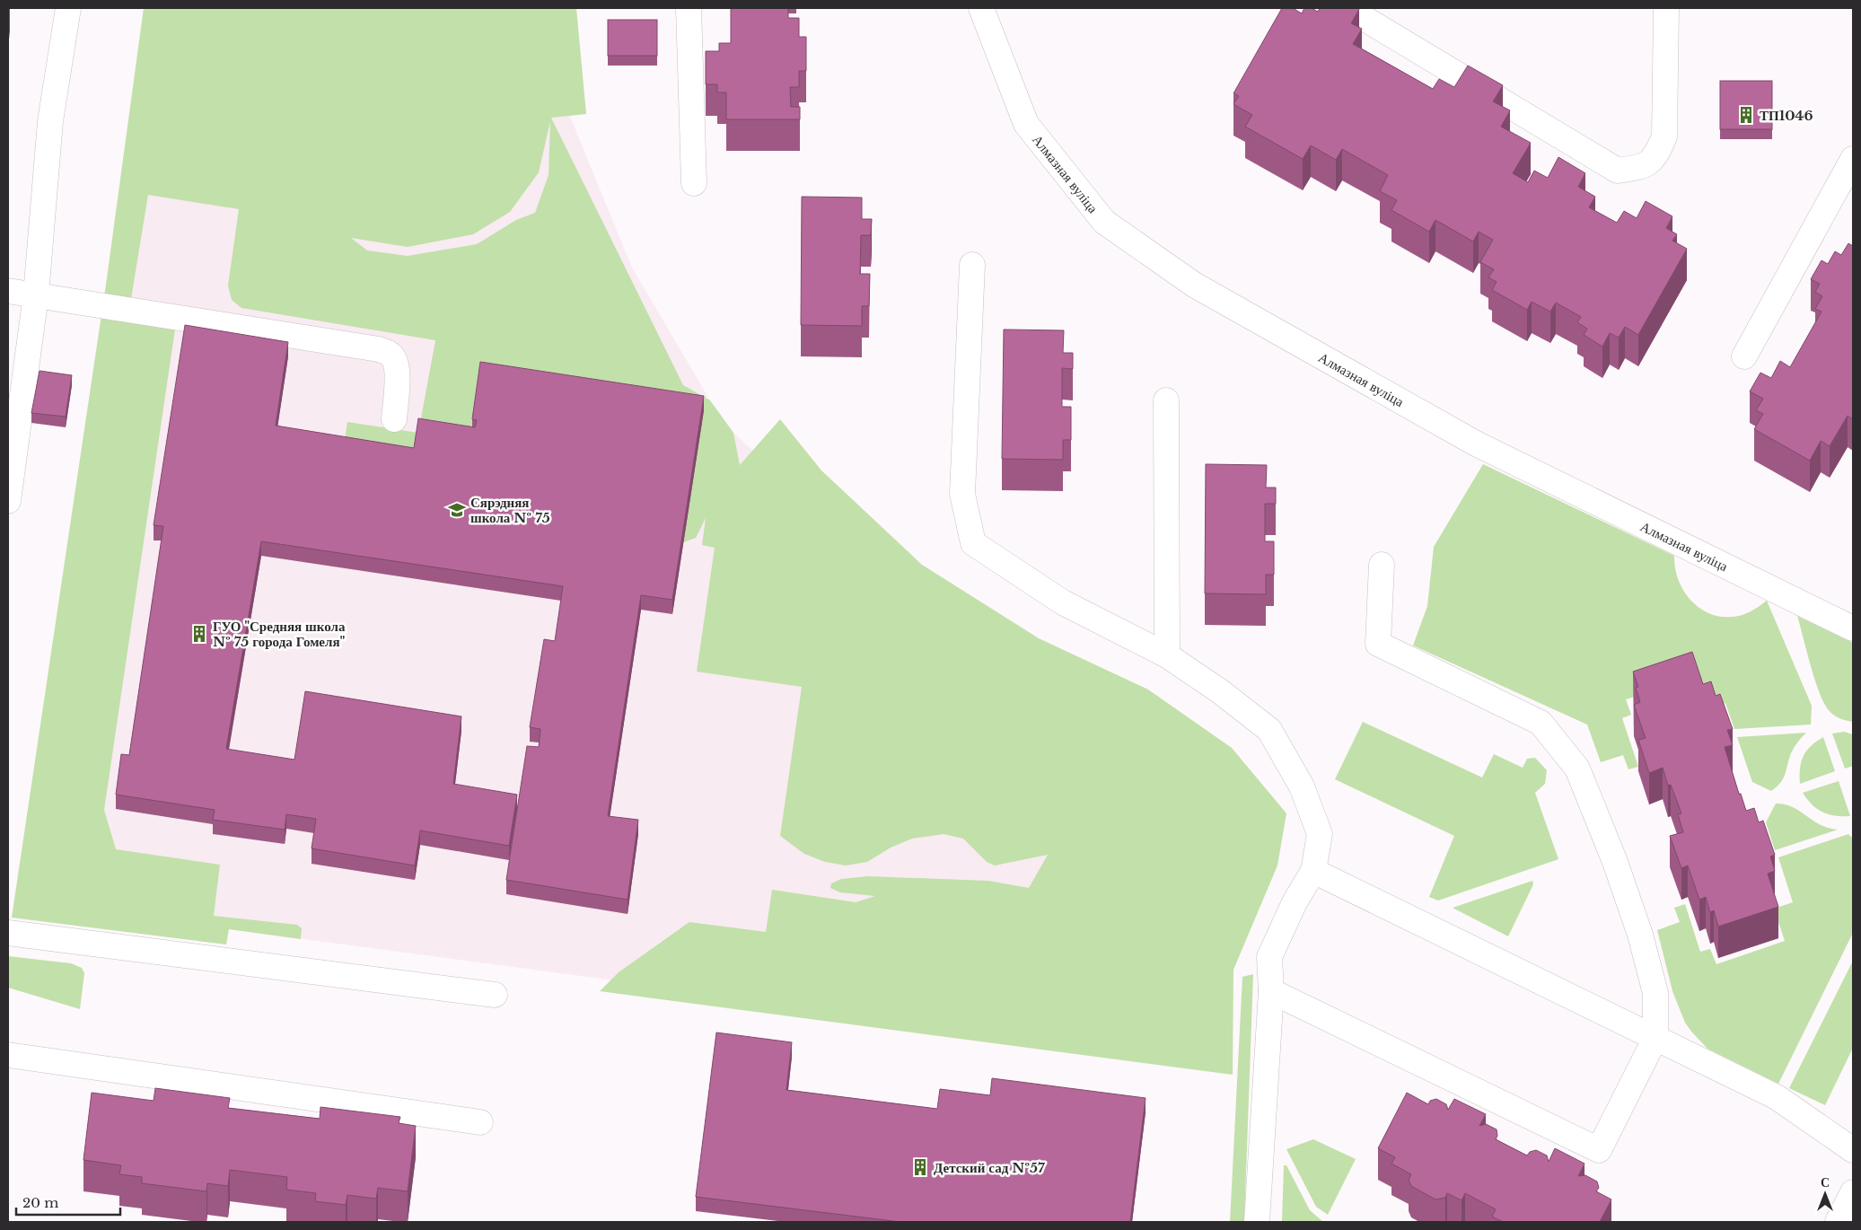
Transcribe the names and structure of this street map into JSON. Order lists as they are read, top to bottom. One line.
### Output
{"streets":{"street":["Алмазная вуліца"]},"places":{"building":["ТП1046","ГУО \"Средняя школа № 75 города Гомеля\"","Детский сад №57"],"school or university":["Сярэдняя школа № 75"]},"scale_bar":"20 m","north":"top"}
